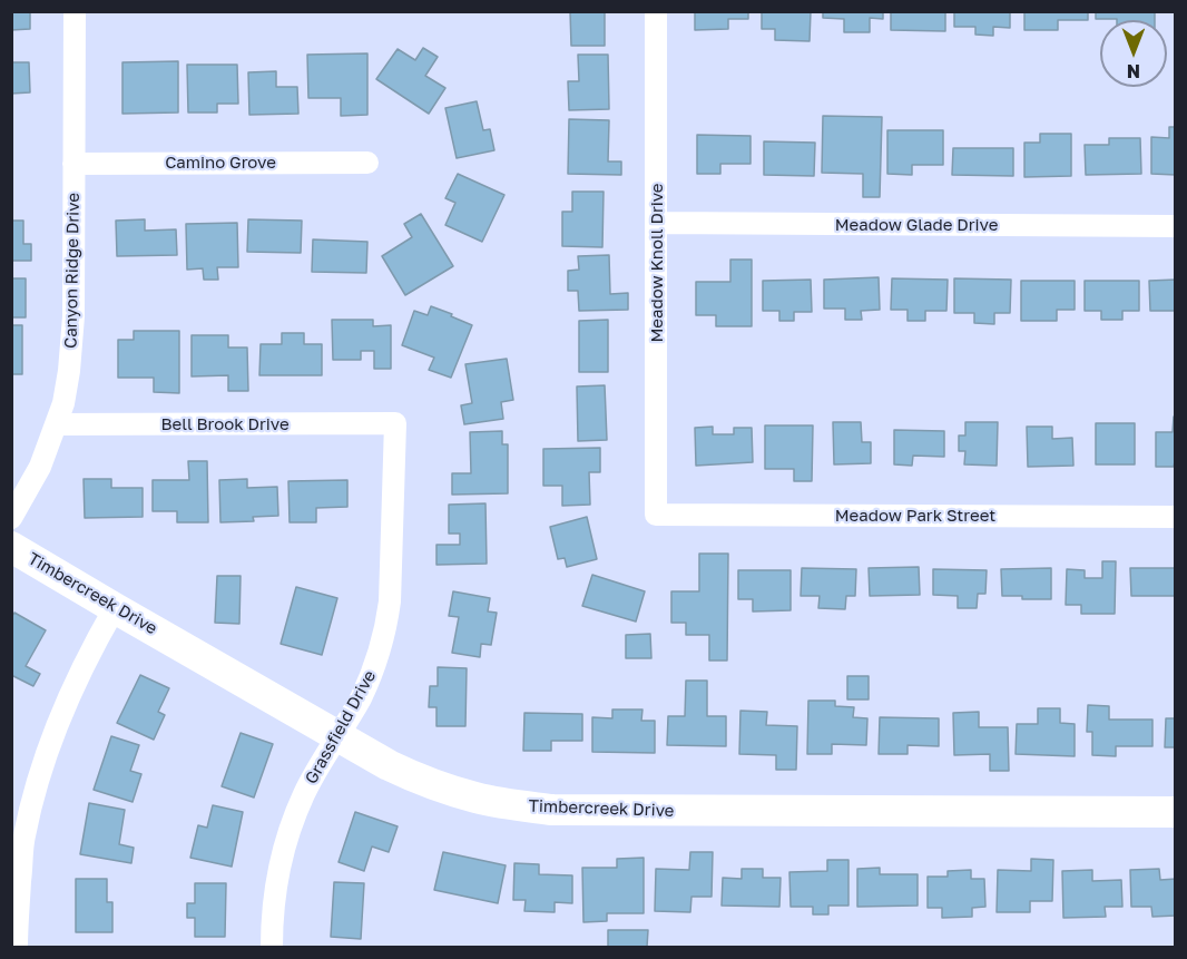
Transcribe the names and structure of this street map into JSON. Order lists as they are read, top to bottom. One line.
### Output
{"streets":{"street":["Camino Grove","Meadow Glade Drive","Meadow Knoll Drive","Canyon Ridge Drive","Bell Brook Drive","Meadow Park Street","Timbercreek Drive","Grassfield Drive"]},"crossings":[["Camino Grove","Canyon Ridge Drive"],["Meadow Glade Drive","Meadow Knoll Drive"],["Meadow Knoll Drive","Meadow Park Street"],["Canyon Ridge Drive","Bell Brook Drive"],["Bell Brook Drive","Grassfield Drive"],["Timbercreek Drive","Grassfield Drive"]],"north":"bottom"}
